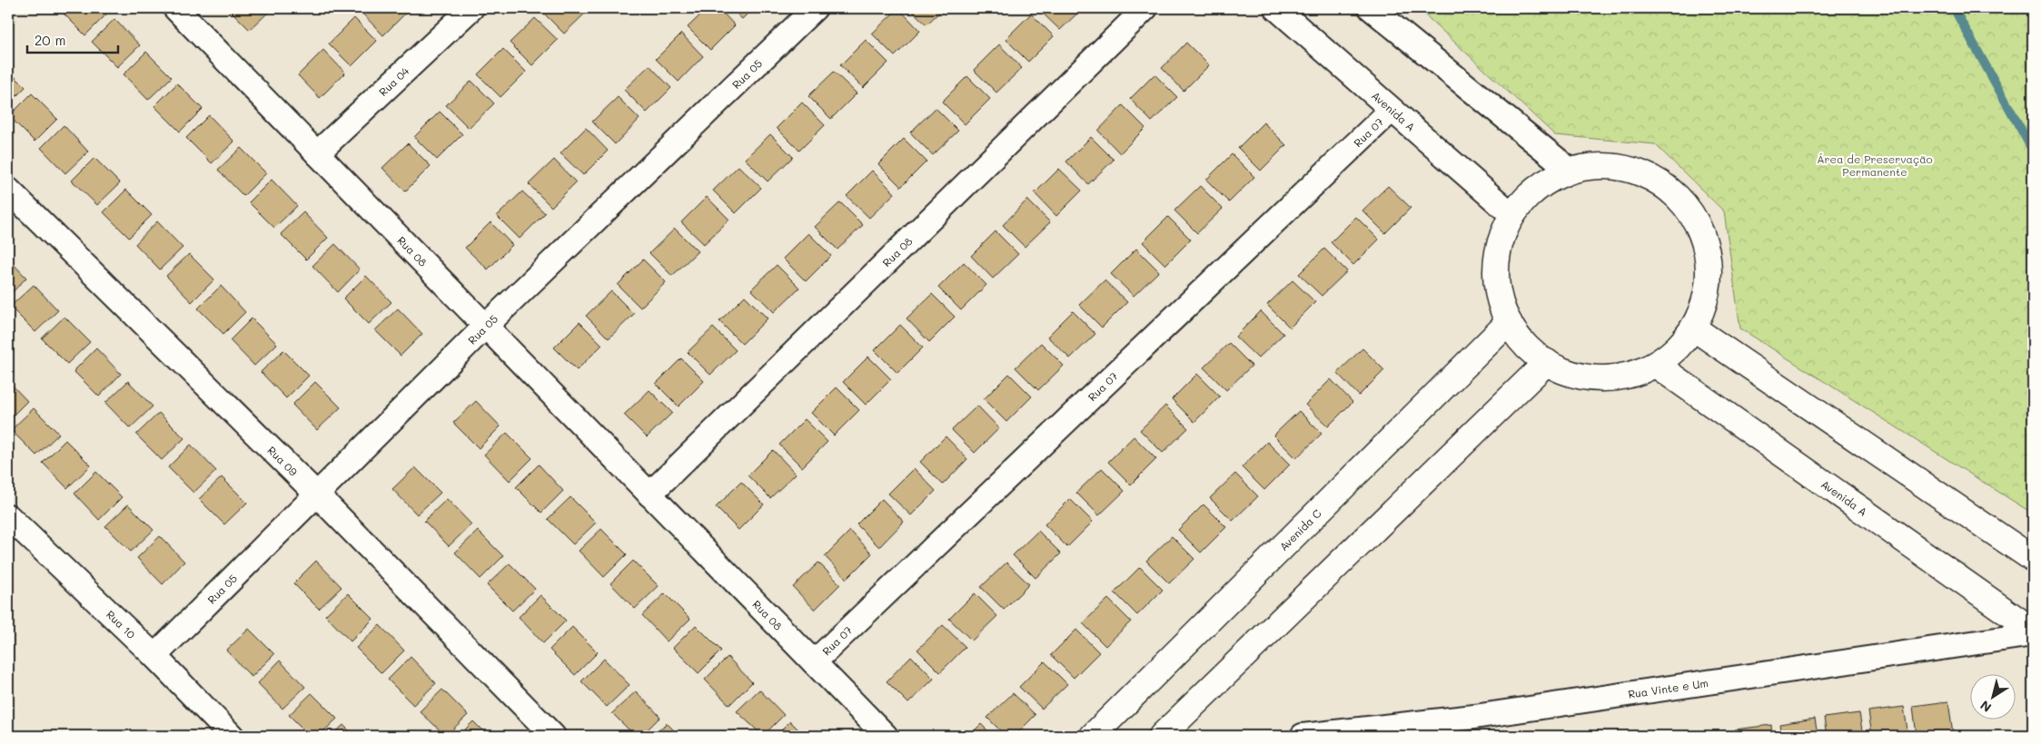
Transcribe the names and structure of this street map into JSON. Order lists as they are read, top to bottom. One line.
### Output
{"streets":{"street":["Rua 05","Rua 04","Avenida A","Rua 07","Rua 08","Rua 09","Avenida C","Rua 10","Rua Vinte e Um"]},"crossings":[["Rua 05","Rua 08"],["Rua 05","Rua 09"],["Rua 05","Rua 10"],["Rua 04","Rua 08"],["Avenida A","Rua 07"],["Rua 07","Rua 08"]],"parks":["Área de Preservação Permanente"],"scale_bar":"20 m","north":"bottom left"}
